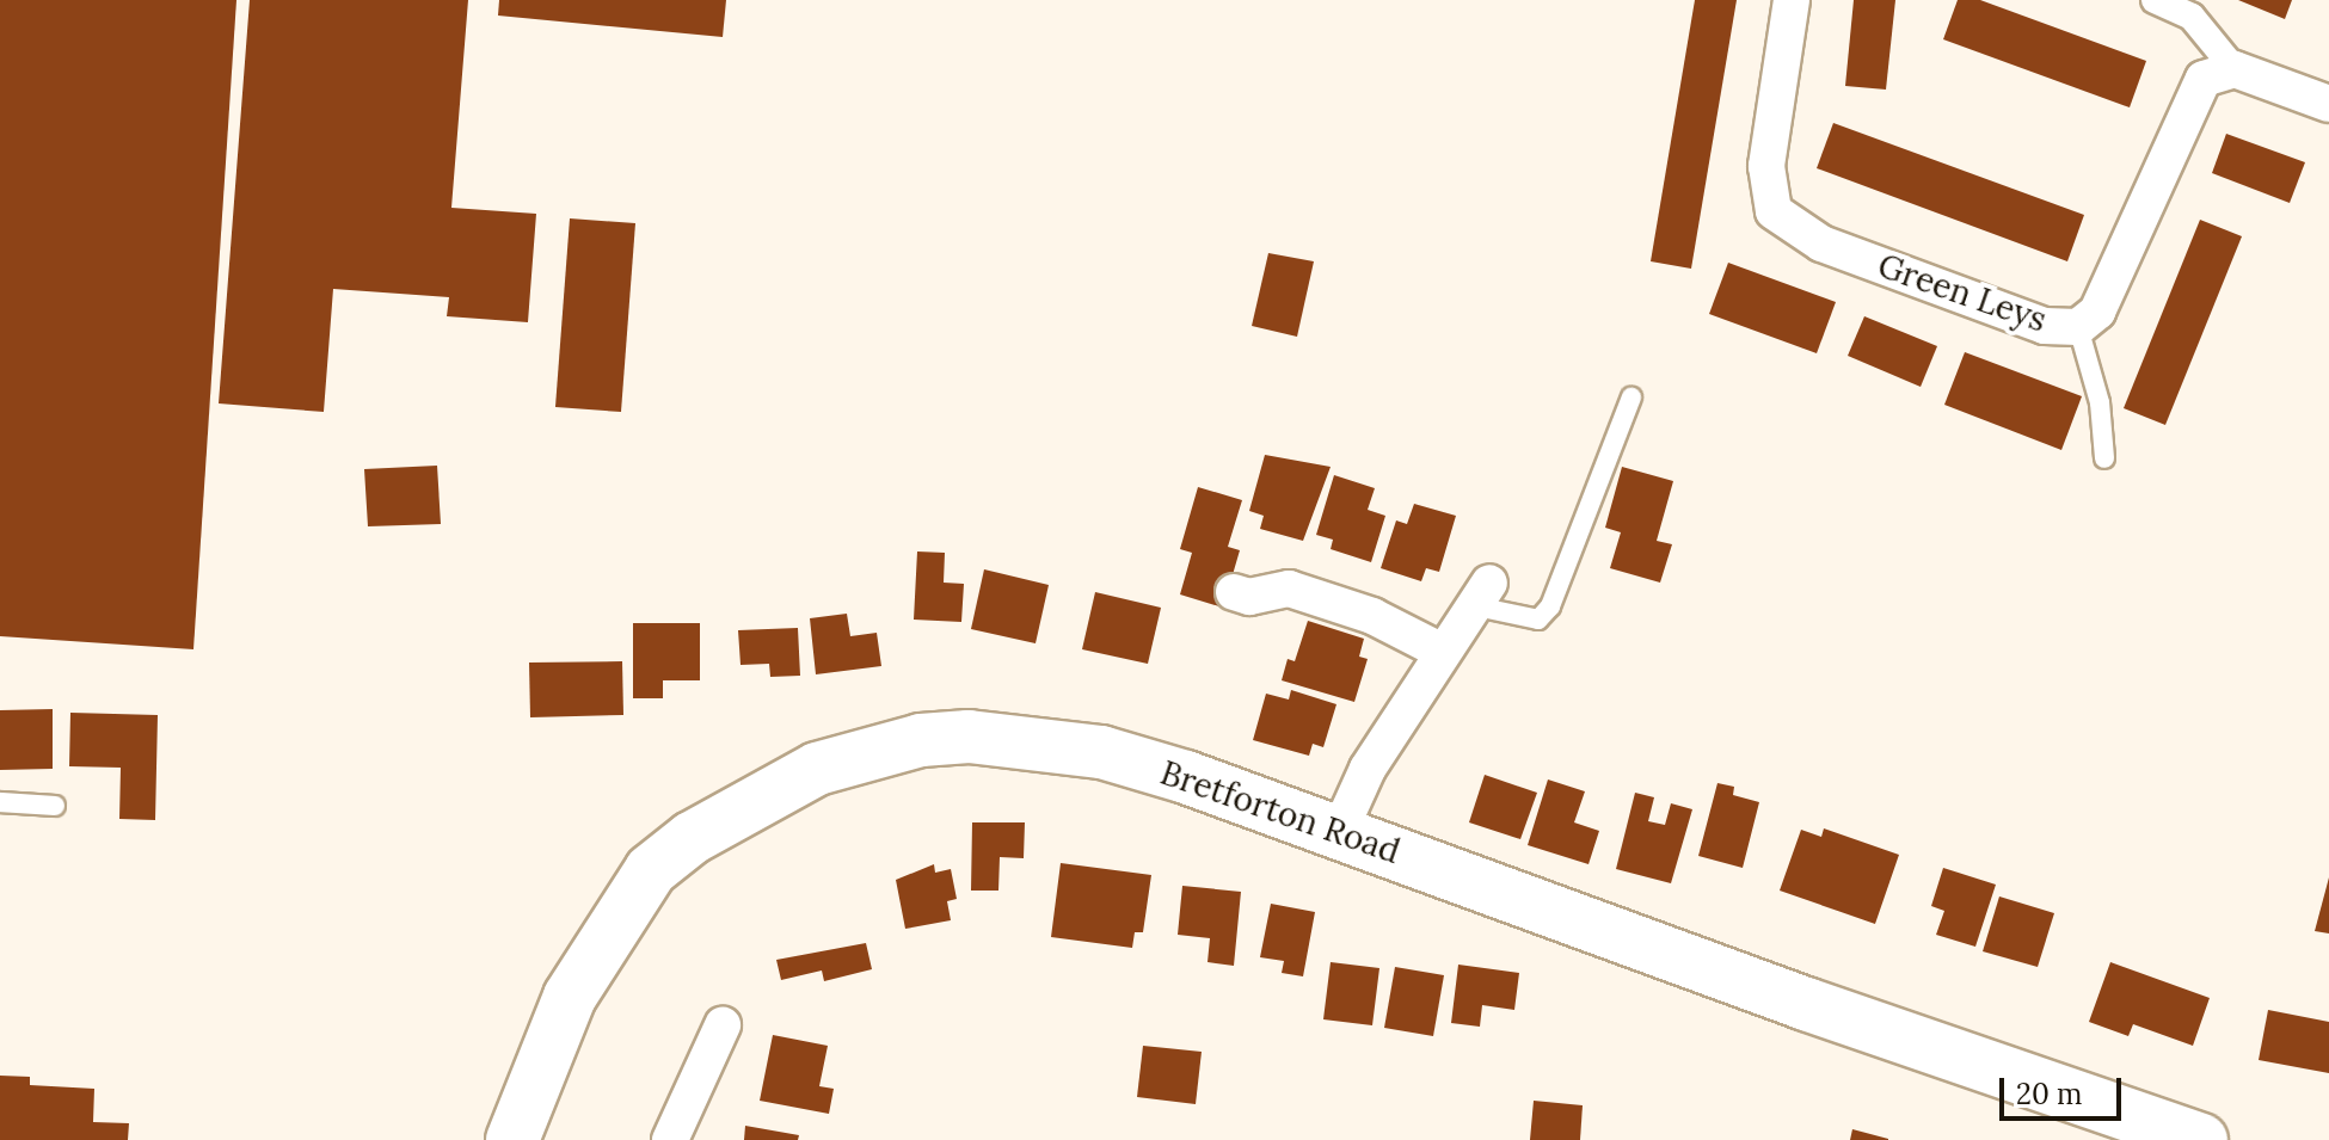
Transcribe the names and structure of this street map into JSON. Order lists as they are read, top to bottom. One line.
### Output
{"streets":{"main road":["Bretforton Road"],"street":["Green Leys"]},"scale_bar":"20 m"}
